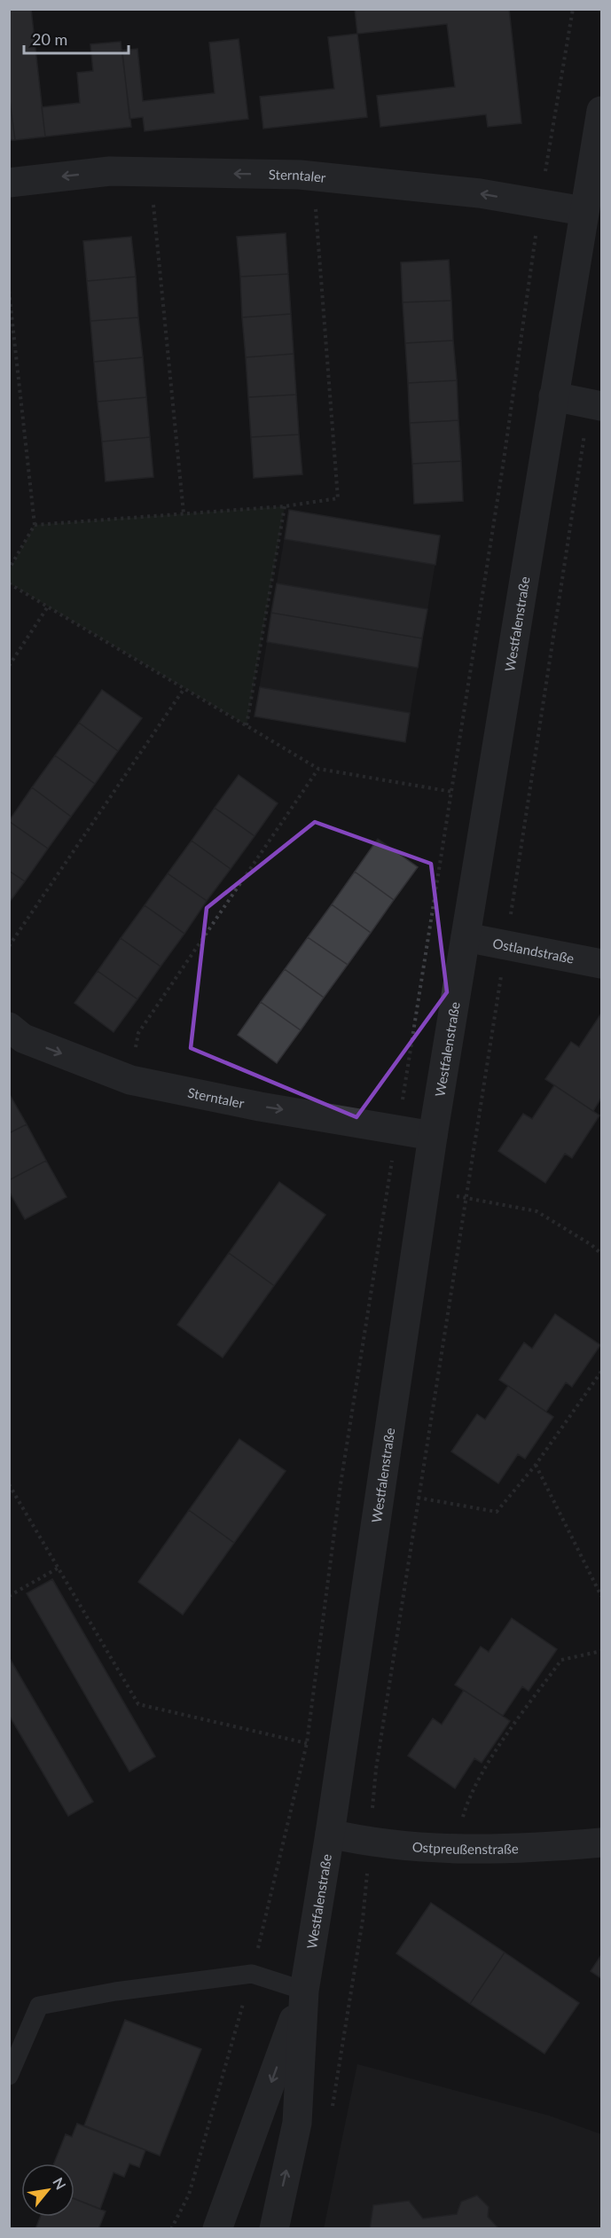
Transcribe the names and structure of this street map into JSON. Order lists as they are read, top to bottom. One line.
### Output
{"streets":{"street":["Sterntaler","Westfalenstraße","Ostlandstraße","Ostpreußenstraße"]},"crossings":[["Sterntaler","Westfalenstraße"],["Westfalenstraße","Ostlandstraße"],["Westfalenstraße","Ostpreußenstraße"]],"scale_bar":"20 m","north":"top right"}
